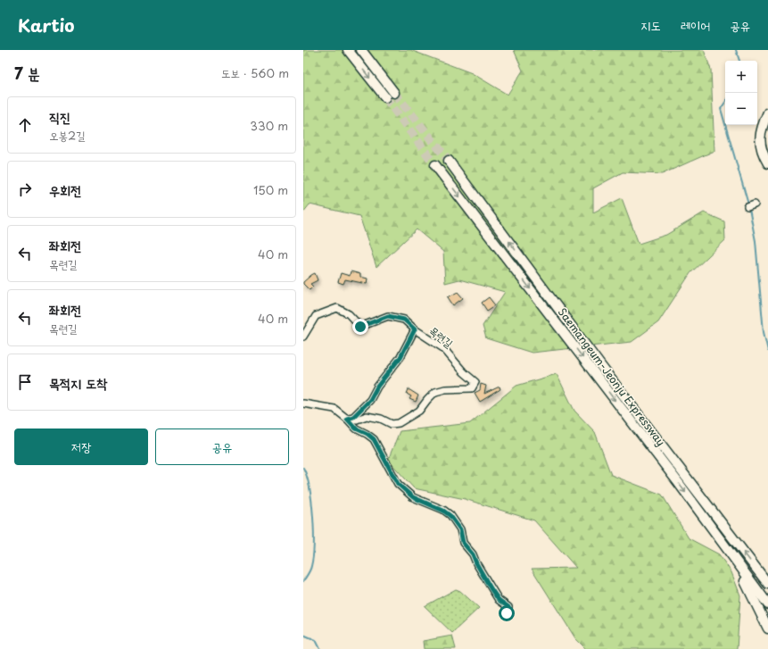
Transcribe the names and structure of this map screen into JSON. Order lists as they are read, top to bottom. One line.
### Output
{"streets":{"highway":["Saemangeum-Jeonju Expressway"],"street":["목련길"]},"page":{"header":"Kartio","nav":["지도","레이어","공유"],"heading":["7 분","도보 · 560 m"],"map_buttons":["+","−"],"list":[["직진","오봉2길","330 m"],["우회전","150 m"],["좌회전","목련길","40 m"],["좌회전","목련길","40 m"],"목적지 도착"],"buttons":["저장","공유"]}}
